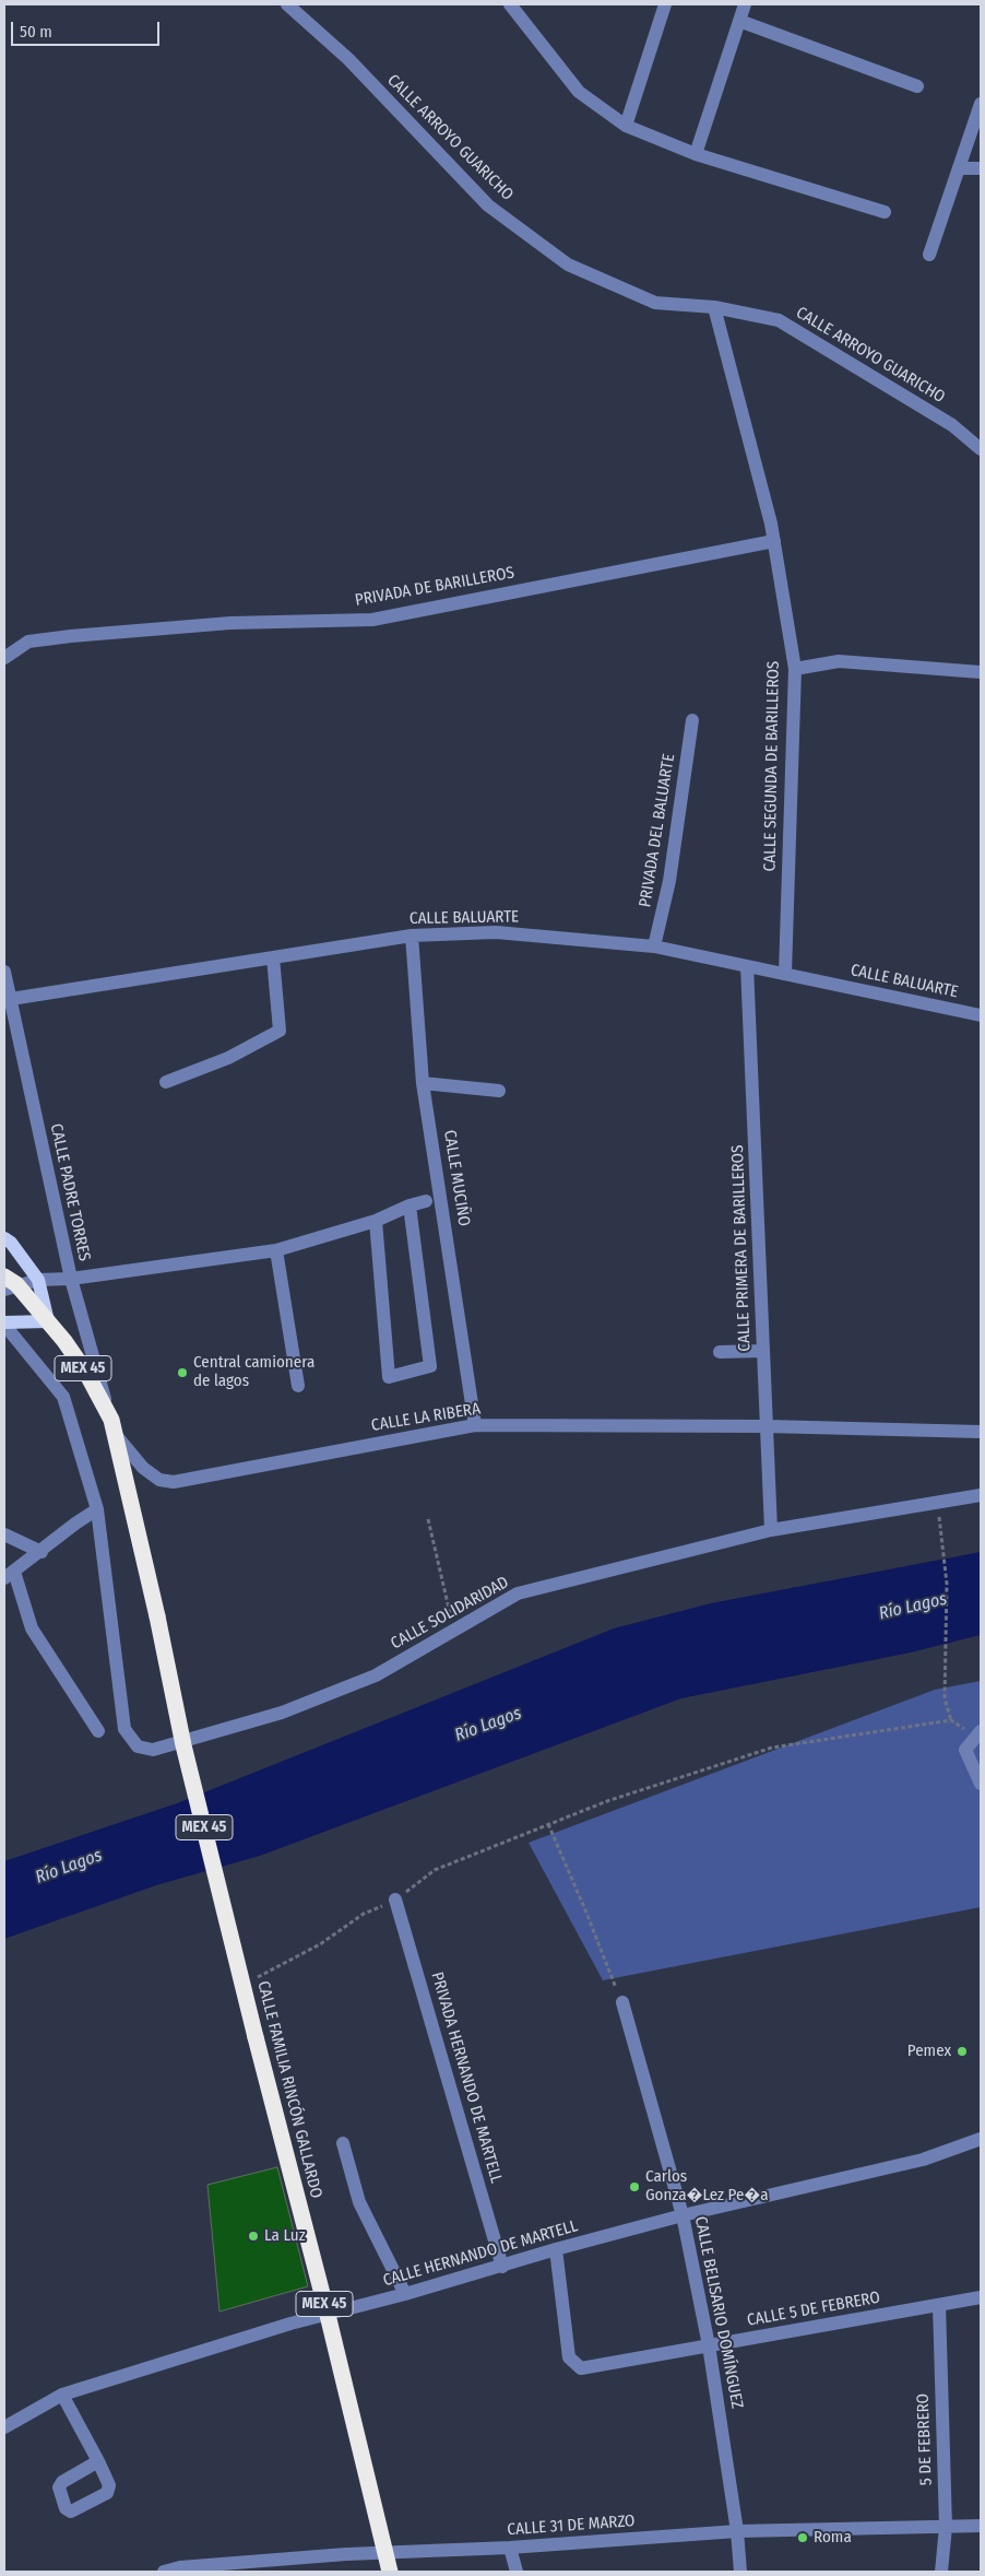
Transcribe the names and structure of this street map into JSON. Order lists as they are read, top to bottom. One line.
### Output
{"streets":{"highway":["MEX 45","CALLE FAMILIA RINCÓN GALLARDO"],"street":["CALLE ARROYO GUARICHO","PRIVADA DE BARILLEROS","CALLE SEGUNDA DE BARILLEROS","PRIVADA DEL BALUARTE","CALLE BALUARTE","CALLE MUCIÑO","CALLE PADRE TORRES","CALLE PRIMERA DE BARILLEROS","CALLE LA RIBERA","CALLE SOLIDARIDAD","PRIVADA HERNANDO DE MARTELL","CALLE HERNANDO DE MARTELL","CALLE 5 DE FEBRERO","CALLE BELISARIO DOMÍNGUEZ","5 DE FEBRERO","CALLE 31 DE MARZO"]},"crossings":[["CALLE ARROYO GUARICHO","CALLE SEGUNDA DE BARILLEROS"],["PRIVADA DE BARILLEROS","CALLE SEGUNDA DE BARILLEROS"],["CALLE SEGUNDA DE BARILLEROS","CALLE BALUARTE"],["PRIVADA DEL BALUARTE","CALLE BALUARTE"],["CALLE BALUARTE","CALLE MUCIÑO"],["CALLE BALUARTE","CALLE PADRE TORRES"],["CALLE BALUARTE","CALLE PRIMERA DE BARILLEROS"],["CALLE MUCIÑO","CALLE LA RIBERA"],["CALLE PADRE TORRES","MEX 45"],["CALLE PADRE TORRES","CALLE LA RIBERA"],["CALLE PADRE TORRES","CALLE FAMILIA RINCÓN GALLARDO"],["CALLE PRIMERA DE BARILLEROS","CALLE LA RIBERA"],["CALLE PRIMERA DE BARILLEROS","CALLE SOLIDARIDAD"],["MEX 45","CALLE LA RIBERA"],["MEX 45","CALLE FAMILIA RINCÓN GALLARDO"],["CALLE LA RIBERA","CALLE FAMILIA RINCÓN GALLARDO"],["PRIVADA HERNANDO DE MARTELL","CALLE HERNANDO DE MARTELL"],["CALLE FAMILIA RINCÓN GALLARDO","CALLE HERNANDO DE MARTELL"],["CALLE FAMILIA RINCÓN GALLARDO","CALLE 31 DE MARZO"],["CALLE HERNANDO DE MARTELL","CALLE 5 DE FEBRERO"],["CALLE HERNANDO DE MARTELL","CALLE BELISARIO DOMÍNGUEZ"],["CALLE 5 DE FEBRERO","CALLE BELISARIO DOMÍNGUEZ"],["CALLE 5 DE FEBRERO","5 DE FEBRERO"],["CALLE BELISARIO DOMÍNGUEZ","CALLE 31 DE MARZO"],["5 DE FEBRERO","CALLE 31 DE MARZO"]],"water":["Río Lagos"],"places":["Central camionera de lagos","Pemex","Carlos Gonza�Lez Pe�a","La Luz","Roma"],"scale_bar":"50 m"}
